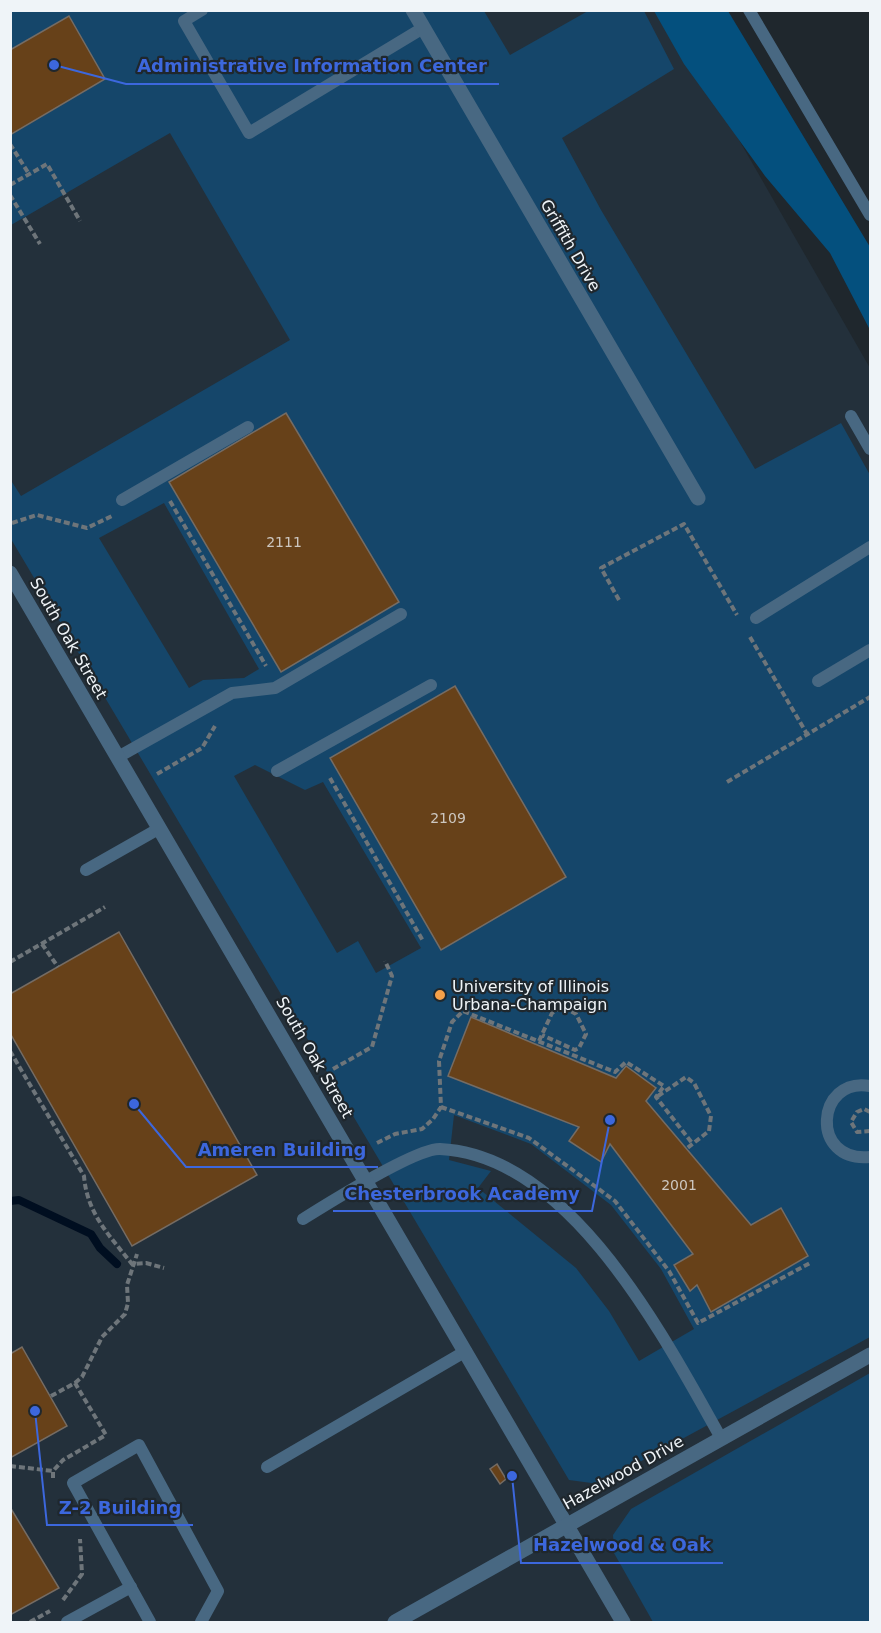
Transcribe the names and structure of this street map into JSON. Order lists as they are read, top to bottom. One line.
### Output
{"streets":{"street":["Griffith Drive","South Oak Street","Hazelwood Drive"]},"crossings":[["South Oak Street","Hazelwood Drive"]],"places":["Administrative Information Center","University of Illinois Urbana-Champaign","Ameren Building","Chesterbrook Academy","Z-2 Building","Hazelwood & Oak"],"house_numbers":["2111","2109","2001"]}
